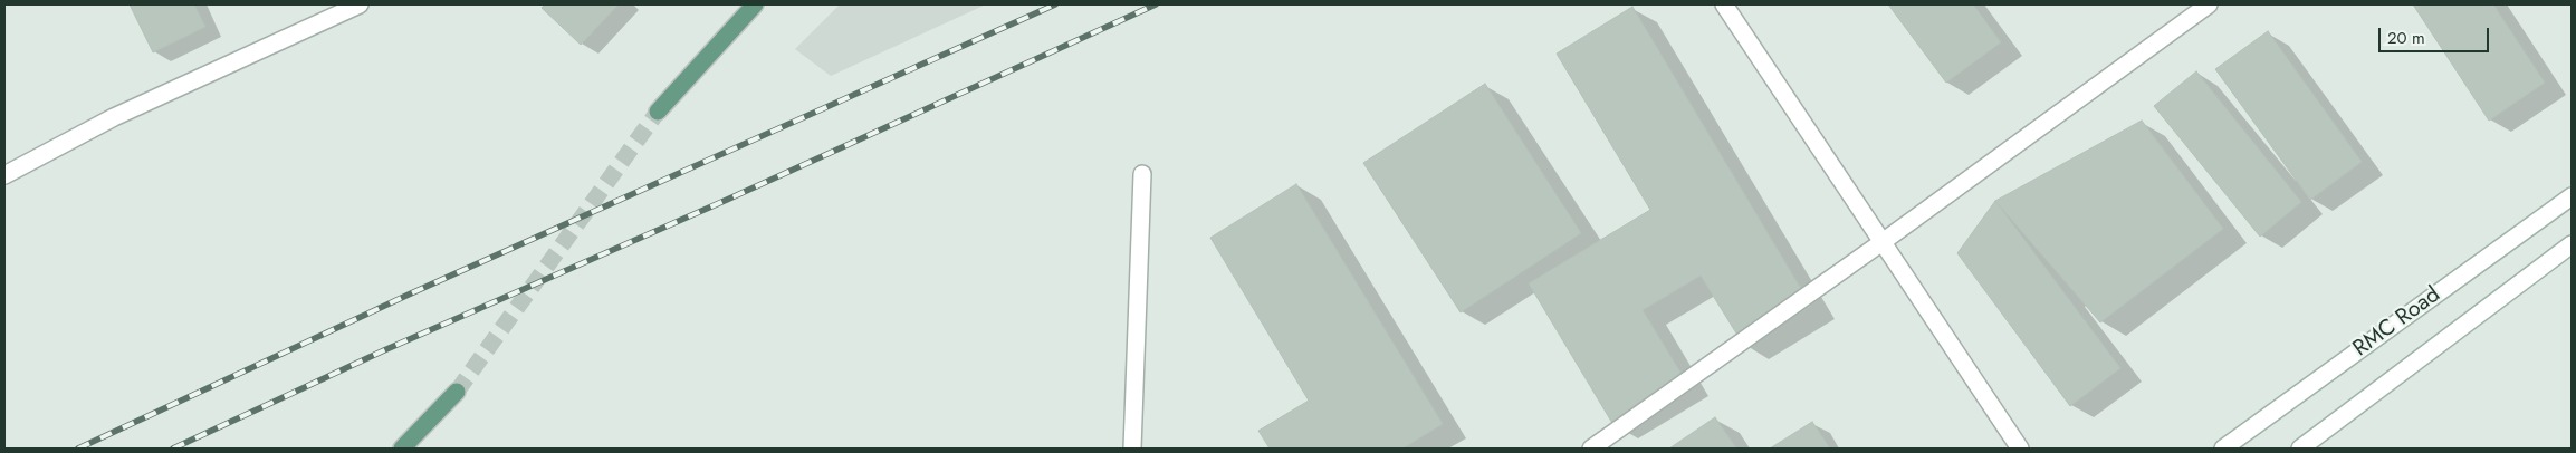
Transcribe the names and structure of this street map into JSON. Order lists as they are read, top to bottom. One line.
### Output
{"streets":{"street":["RMC Road"]},"scale_bar":"20 m"}
